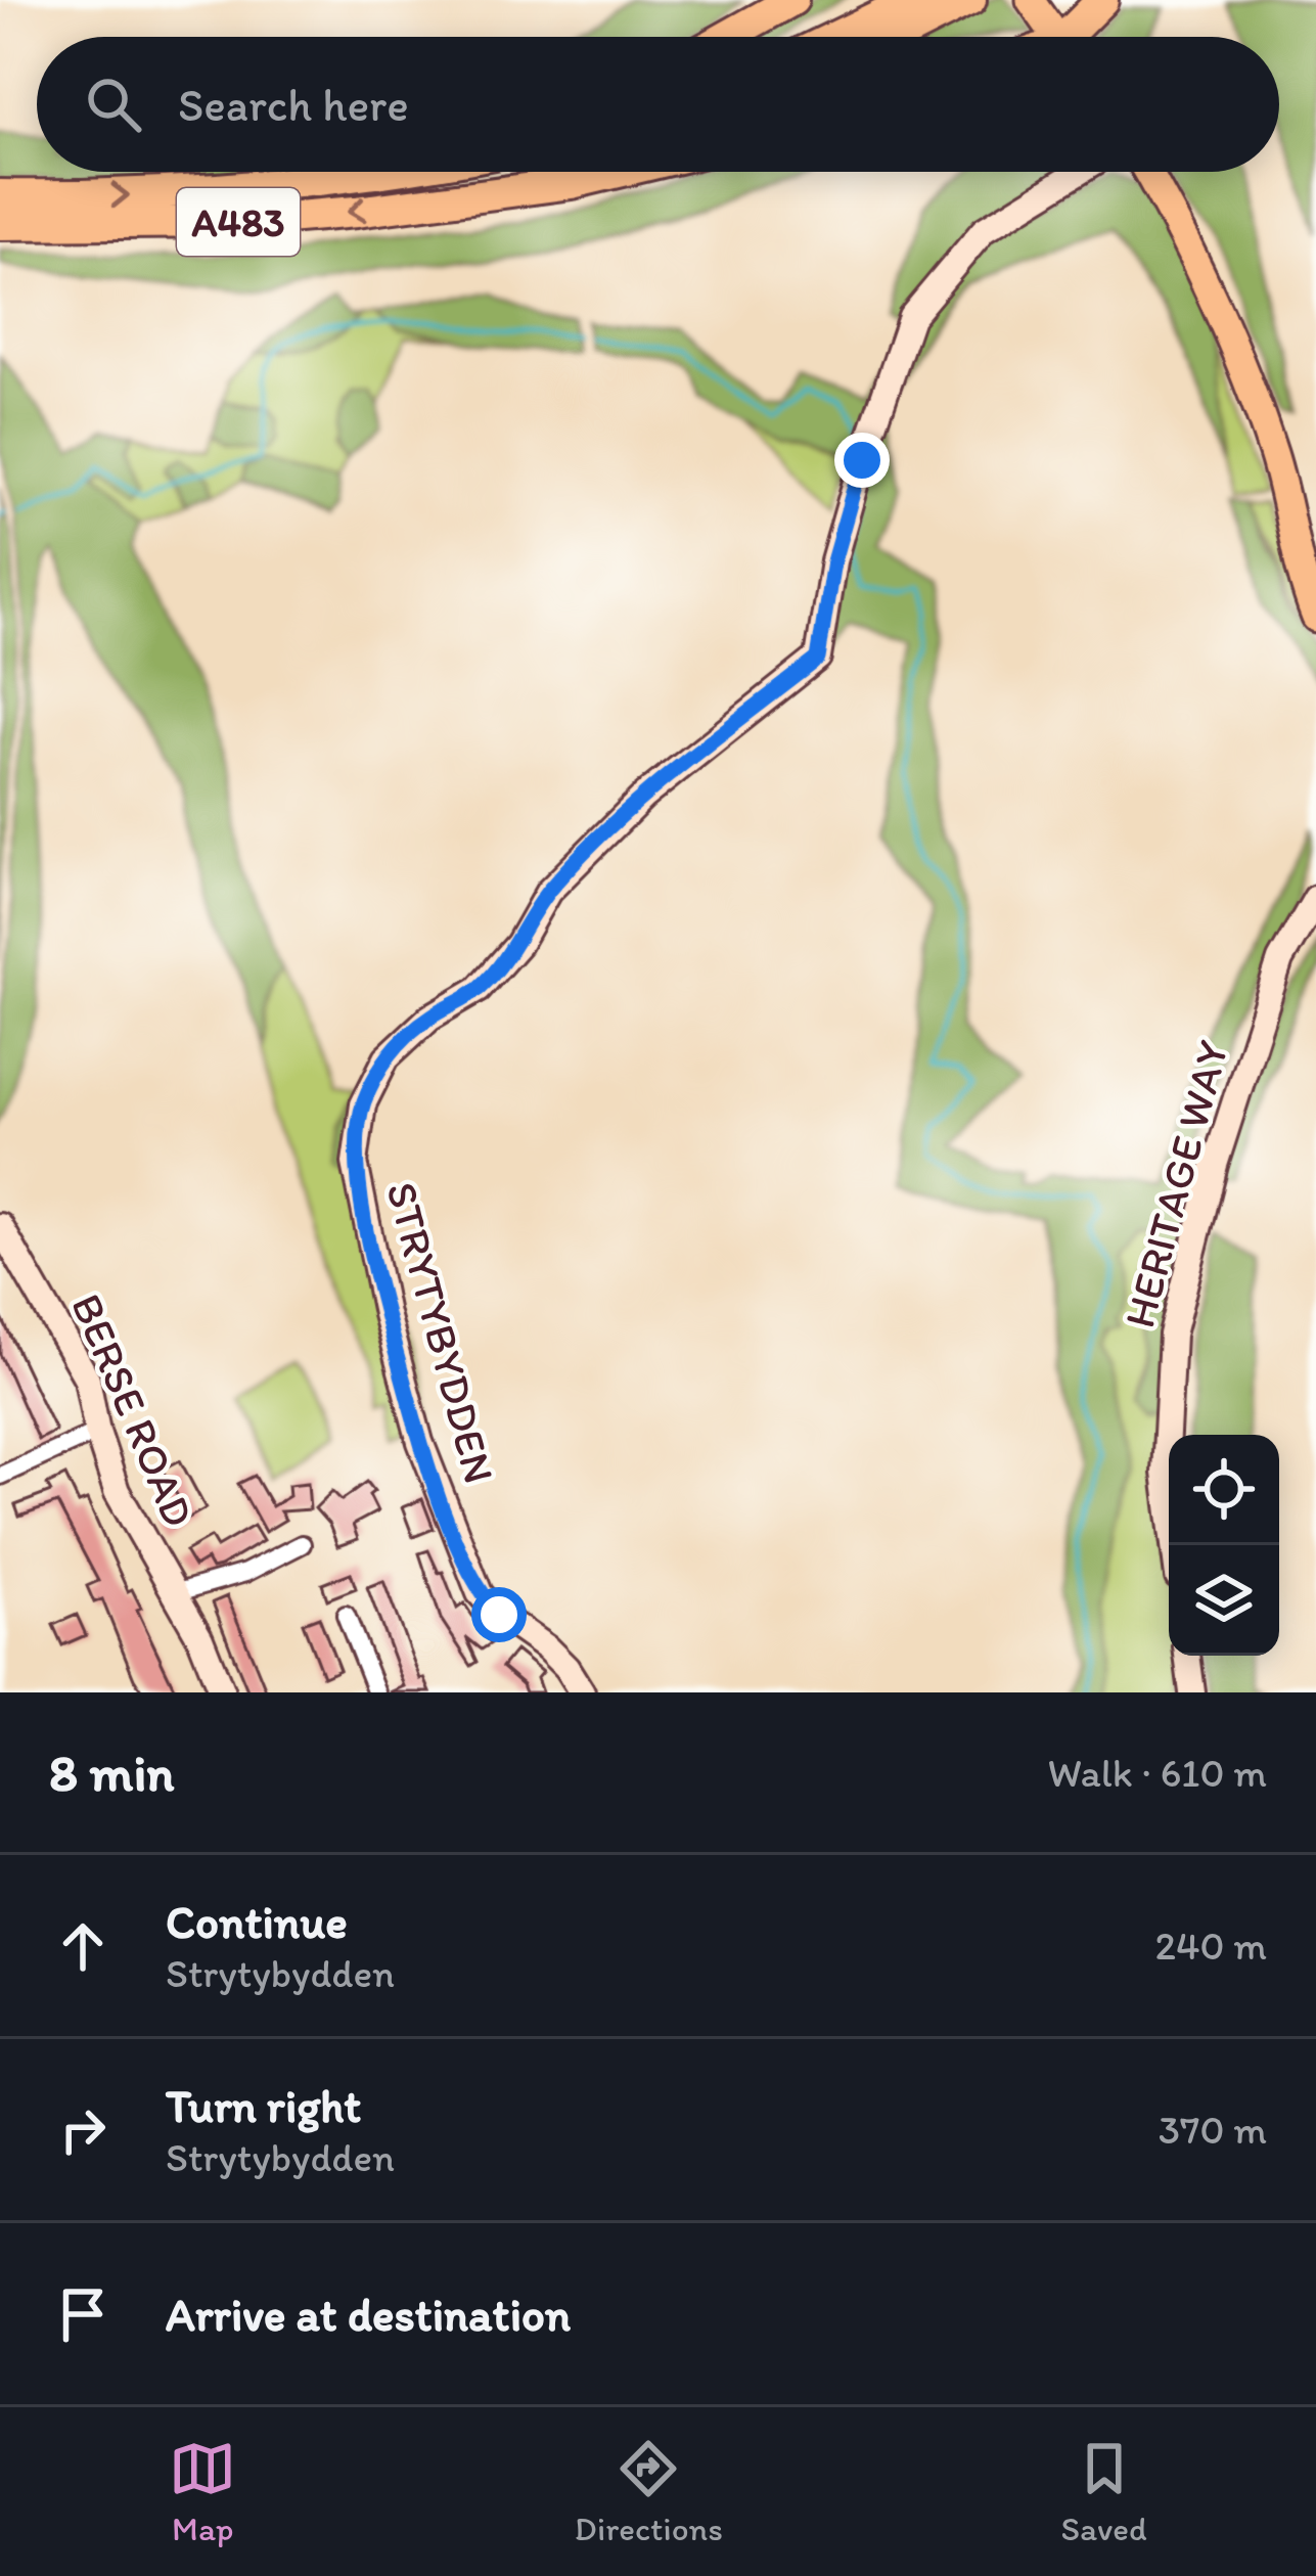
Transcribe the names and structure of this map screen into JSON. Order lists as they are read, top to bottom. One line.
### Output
{"streets":{"highway":["A483"],"street":["HERITAGE WAY","STRYTYBYDDEN","BERSE ROAD"]},"page":{"search":"Search here","heading":["8 min","Walk · 610 m"],"list":[["Continue","Strytybydden","240 m"],["Turn right","Strytybydden","370 m"],"Arrive at destination"],"nav":["Map","Directions","Saved"]}}
